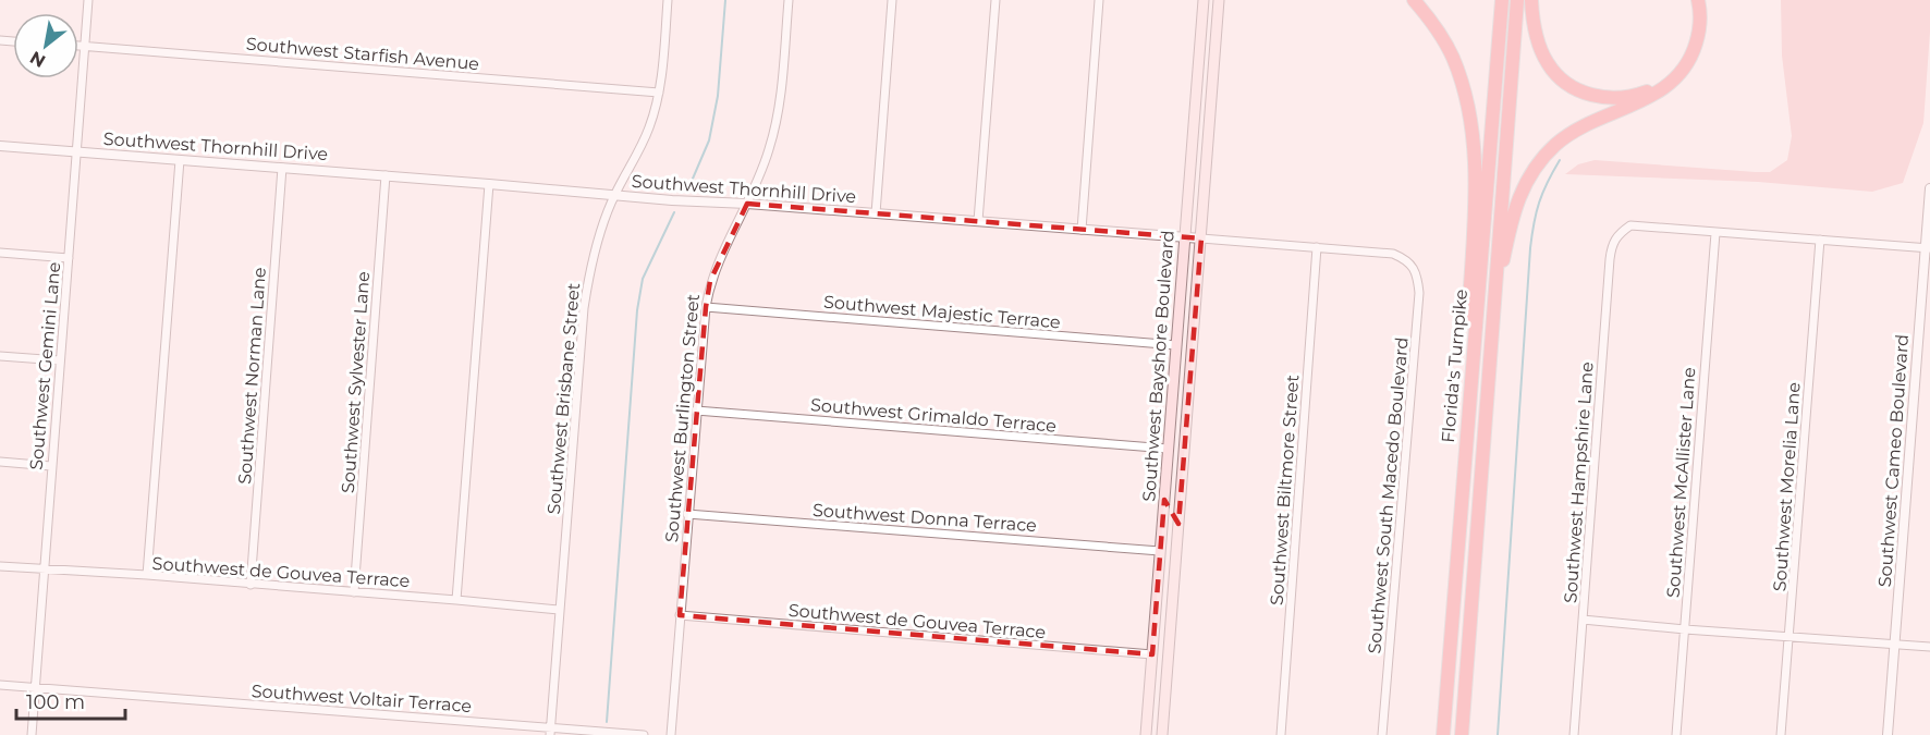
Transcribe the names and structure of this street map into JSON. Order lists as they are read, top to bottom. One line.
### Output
{"streets":{"highway":["Florida's Turnpike"],"main road":["Southwest Bayshore Boulevard"],"street":["Southwest Starfish Avenue","Southwest Thornhill Drive","Southwest Majestic Terrace","Southwest Gemini Lane","Southwest Norman Lane","Southwest Sylvester Lane","Southwest Brisbane Street","Southwest Grimaldo Terrace","Southwest Burlington Street","Southwest Cameo Boulevard","Southwest Hampshire Lane","Southwest McAllister Lane","Southwest Morelia Lane","Southwest Biltmore Street","Southwest South Macedo Boulevard","Southwest Donna Terrace","Southwest de Gouvea Terrace","Southwest Voltair Terrace"]},"crossings":[["Southwest Starfish Avenue","Southwest Gemini Lane"],["Southwest Starfish Avenue","Southwest Brisbane Street"],["Southwest Thornhill Drive","Southwest Gemini Lane"],["Southwest Thornhill Drive","Southwest Bayshore Boulevard"],["Southwest Thornhill Drive","Southwest Norman Lane"],["Southwest Thornhill Drive","Southwest Sylvester Lane"],["Southwest Thornhill Drive","Southwest Brisbane Street"],["Southwest Thornhill Drive","Southwest Burlington Street"],["Southwest Thornhill Drive","Southwest Biltmore Street"],["Southwest Thornhill Drive","Southwest South Macedo Boulevard"],["Southwest Majestic Terrace","Southwest Bayshore Boulevard"],["Southwest Majestic Terrace","Southwest Burlington Street"],["Southwest Gemini Lane","Southwest de Gouvea Terrace"],["Southwest Gemini Lane","Southwest Voltair Terrace"],["Southwest Bayshore Boulevard","Southwest Grimaldo Terrace"],["Southwest Bayshore Boulevard","Southwest Donna Terrace"],["Southwest Bayshore Boulevard","Southwest de Gouvea Terrace"],["Southwest Norman Lane","Southwest de Gouvea Terrace"],["Southwest Sylvester Lane","Southwest de Gouvea Terrace"],["Southwest Brisbane Street","Southwest de Gouvea Terrace"],["Southwest Brisbane Street","Southwest Voltair Terrace"],["Southwest Grimaldo Terrace","Southwest Burlington Street"],["Southwest Burlington Street","Southwest Donna Terrace"],["Southwest Burlington Street","Southwest de Gouvea Terrace"],["Southwest Hampshire Lane","Southwest McAllister Lane"]],"scale_bar":"100 m","north":"bottom left"}
